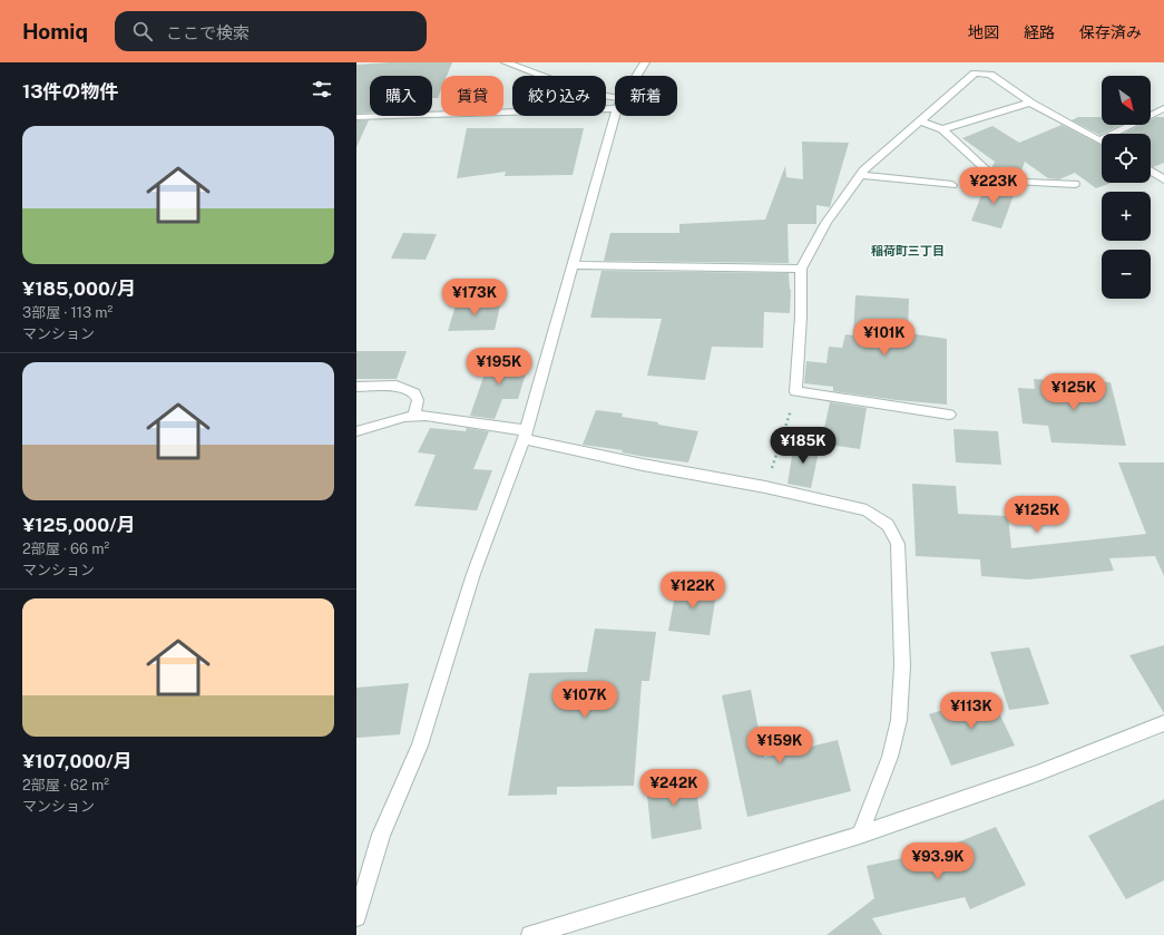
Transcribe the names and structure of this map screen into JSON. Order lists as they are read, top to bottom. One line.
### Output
{"districts":["稲荷町三丁目"],"north":"bottom right","page":{"header":"Homiq","search":"ここで検索","nav":["地図","経路","保存済み"],"heading":"13件の物件","map_buttons":["+","−"],"chip":["購入","賃貸","絞り込み","新着"],"list":[{"name":"¥185,000/月","note":"3部屋 · 113 m² · マンション"},{"name":"¥125,000/月","note":"2部屋 · 66 m² · マンション"},{"name":"¥107,000/月","note":"2部屋 · 62 m² · マンション"}],"price":["¥223K","¥173K","¥101K","¥195K","¥125K","¥185K","¥125K","¥122K","¥107K","¥113K","¥159K","¥242K","¥93.9K"]}}
